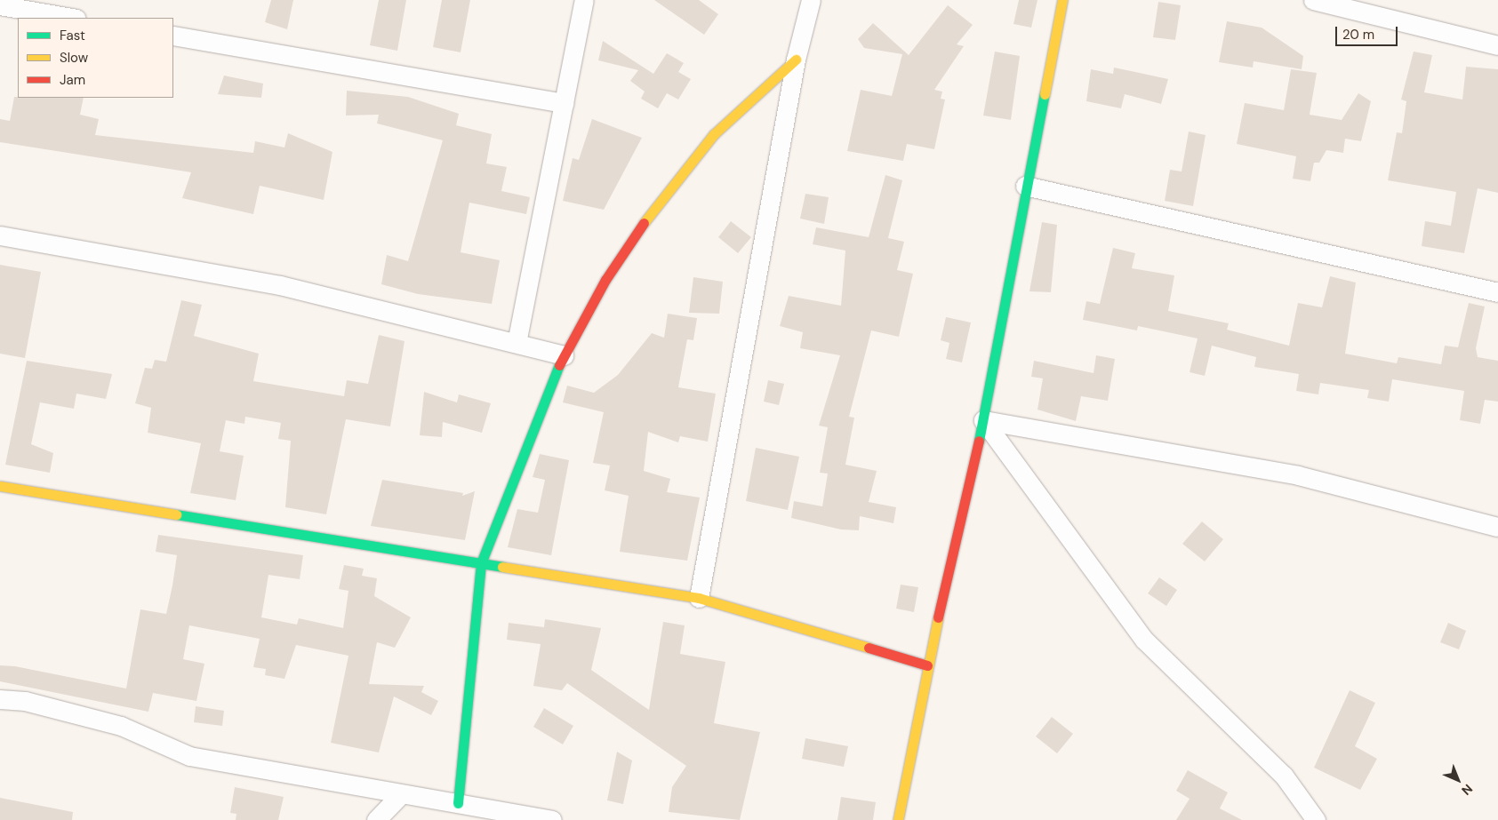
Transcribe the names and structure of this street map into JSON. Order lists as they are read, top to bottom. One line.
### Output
{"legend":["Fast","Slow","Jam"],"scale_bar":"20 m","north":"bottom right"}
